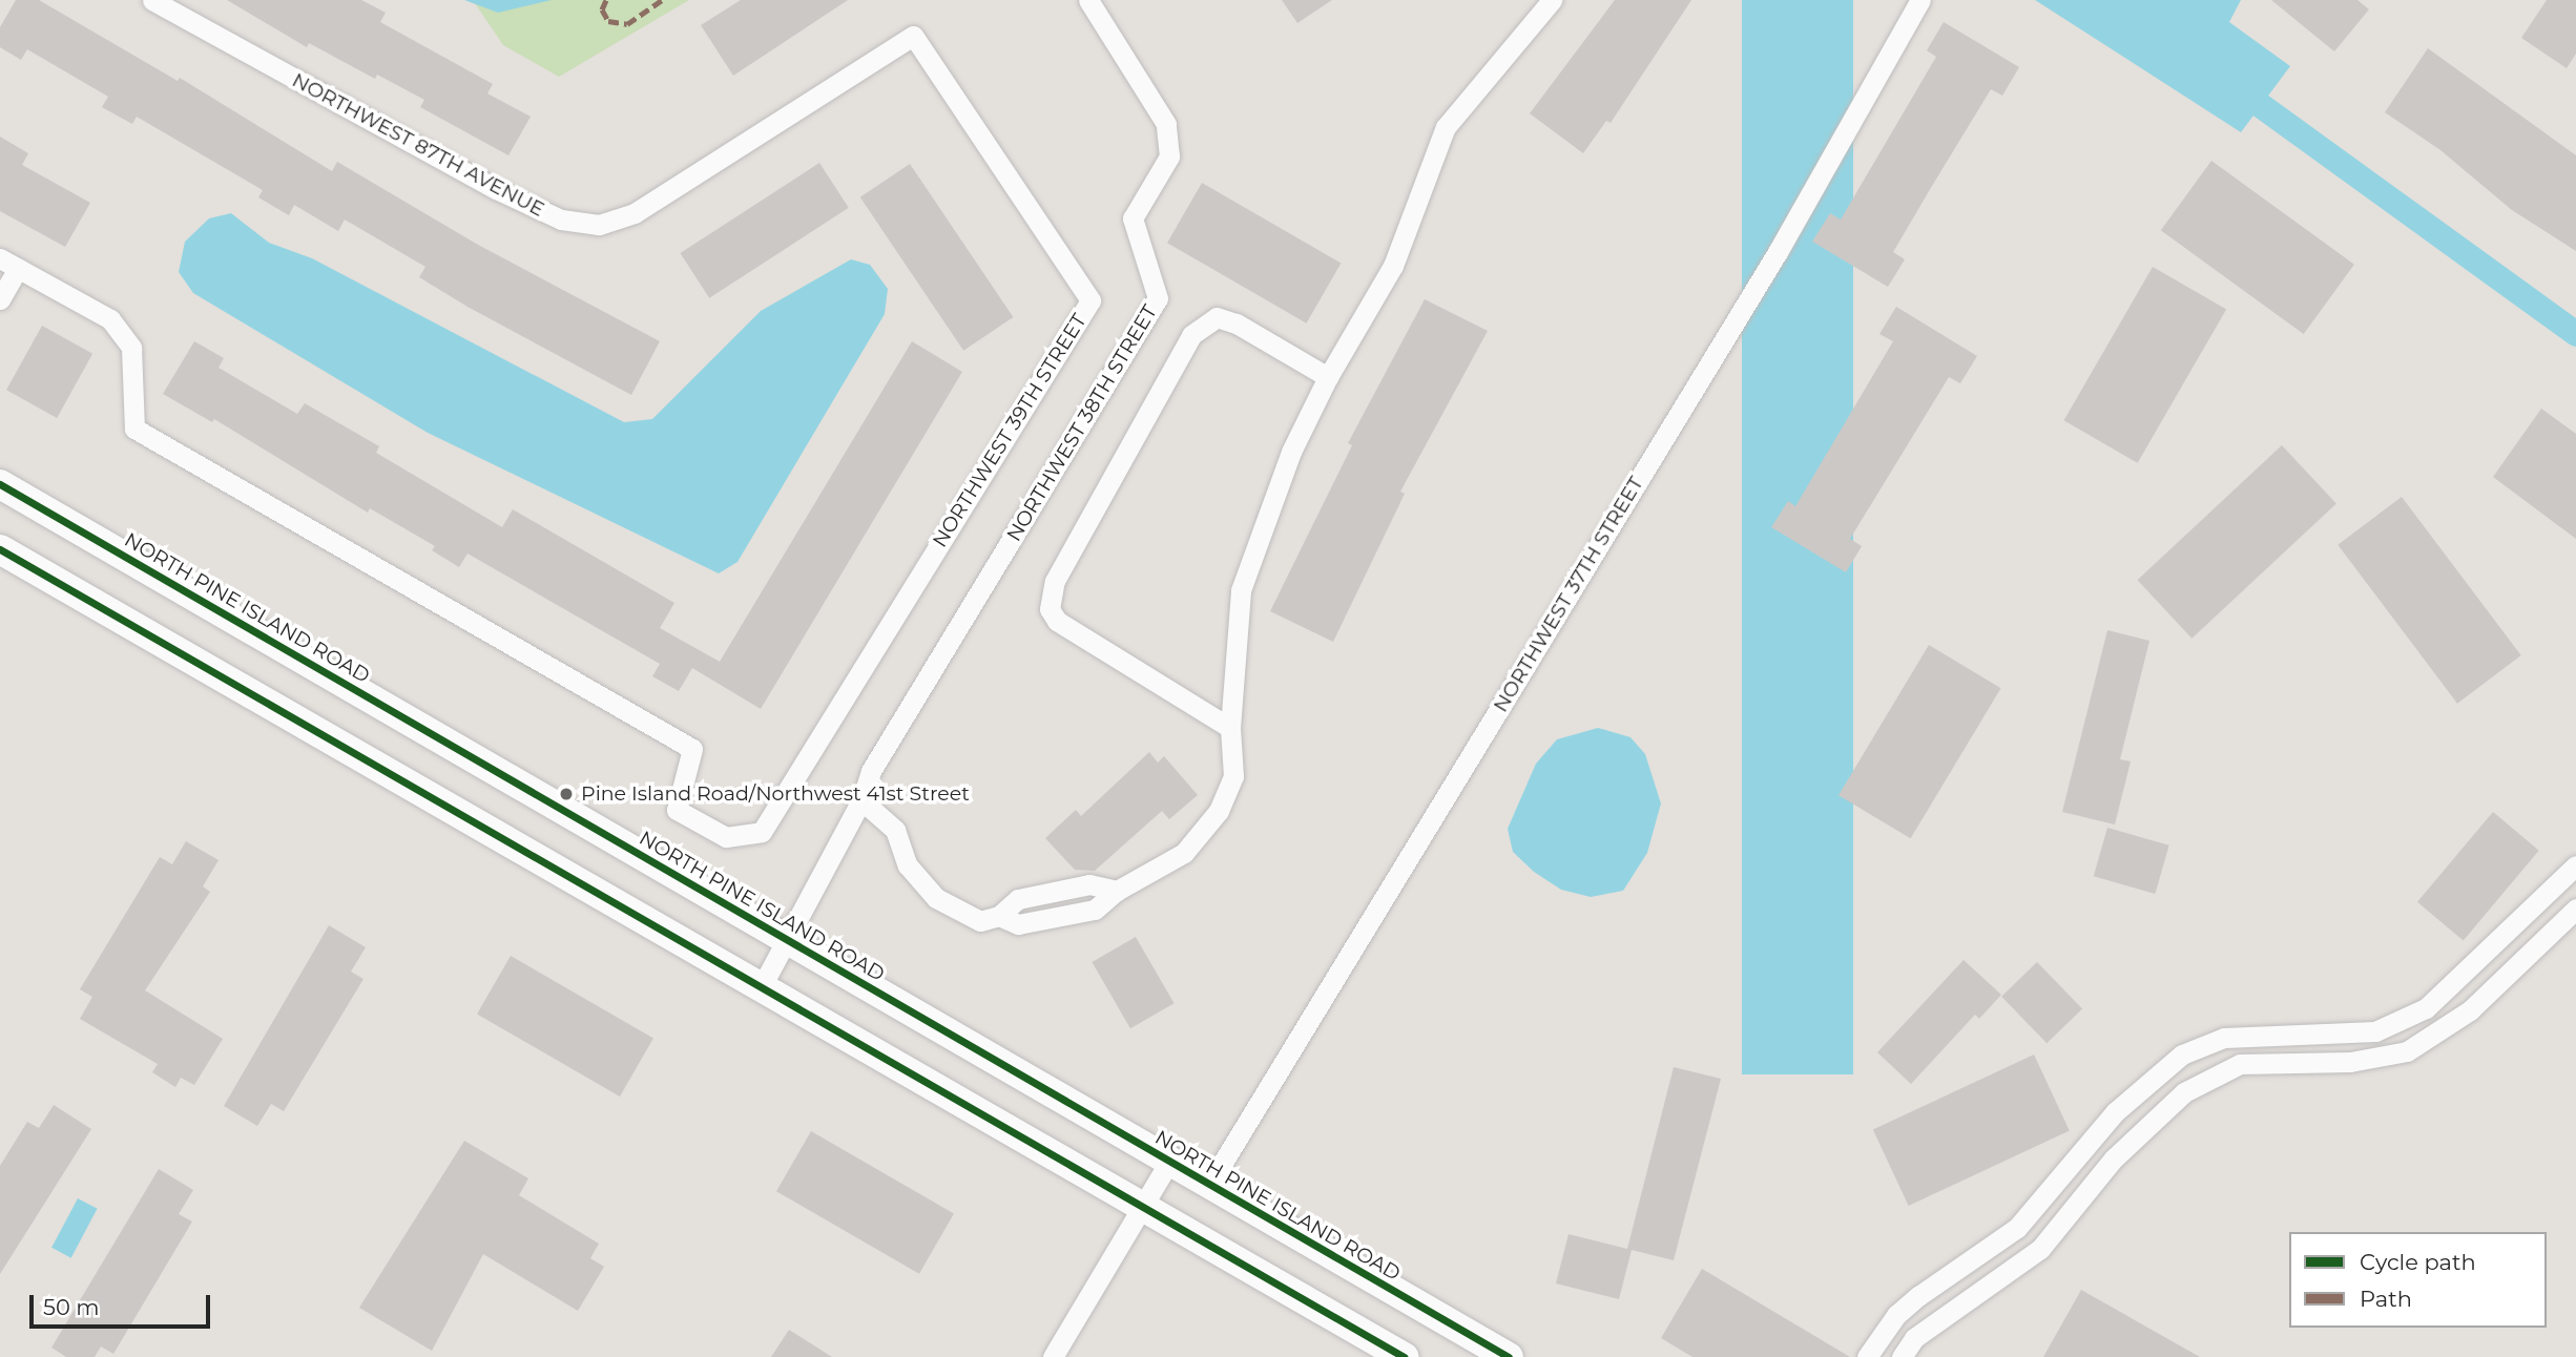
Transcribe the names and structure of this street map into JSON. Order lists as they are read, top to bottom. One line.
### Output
{"streets":{"main road":["NORTH PINE ISLAND ROAD"],"street":["NORTHWEST 87TH AVENUE","NORTHWEST 38TH STREET","NORTHWEST 39TH STREET","NORTHWEST 37TH STREET"]},"crossings":[["NORTHWEST 87TH AVENUE","NORTHWEST 39TH STREET"],["NORTHWEST 38TH STREET","NORTH PINE ISLAND ROAD"],["NORTHWEST 39TH STREET","NORTH PINE ISLAND ROAD"],["NORTHWEST 37TH STREET","NORTH PINE ISLAND ROAD"]],"places":["Pine Island Road/Northwest 41st Street"],"legend":["Cycle path","Path"],"scale_bar":"50 m"}
